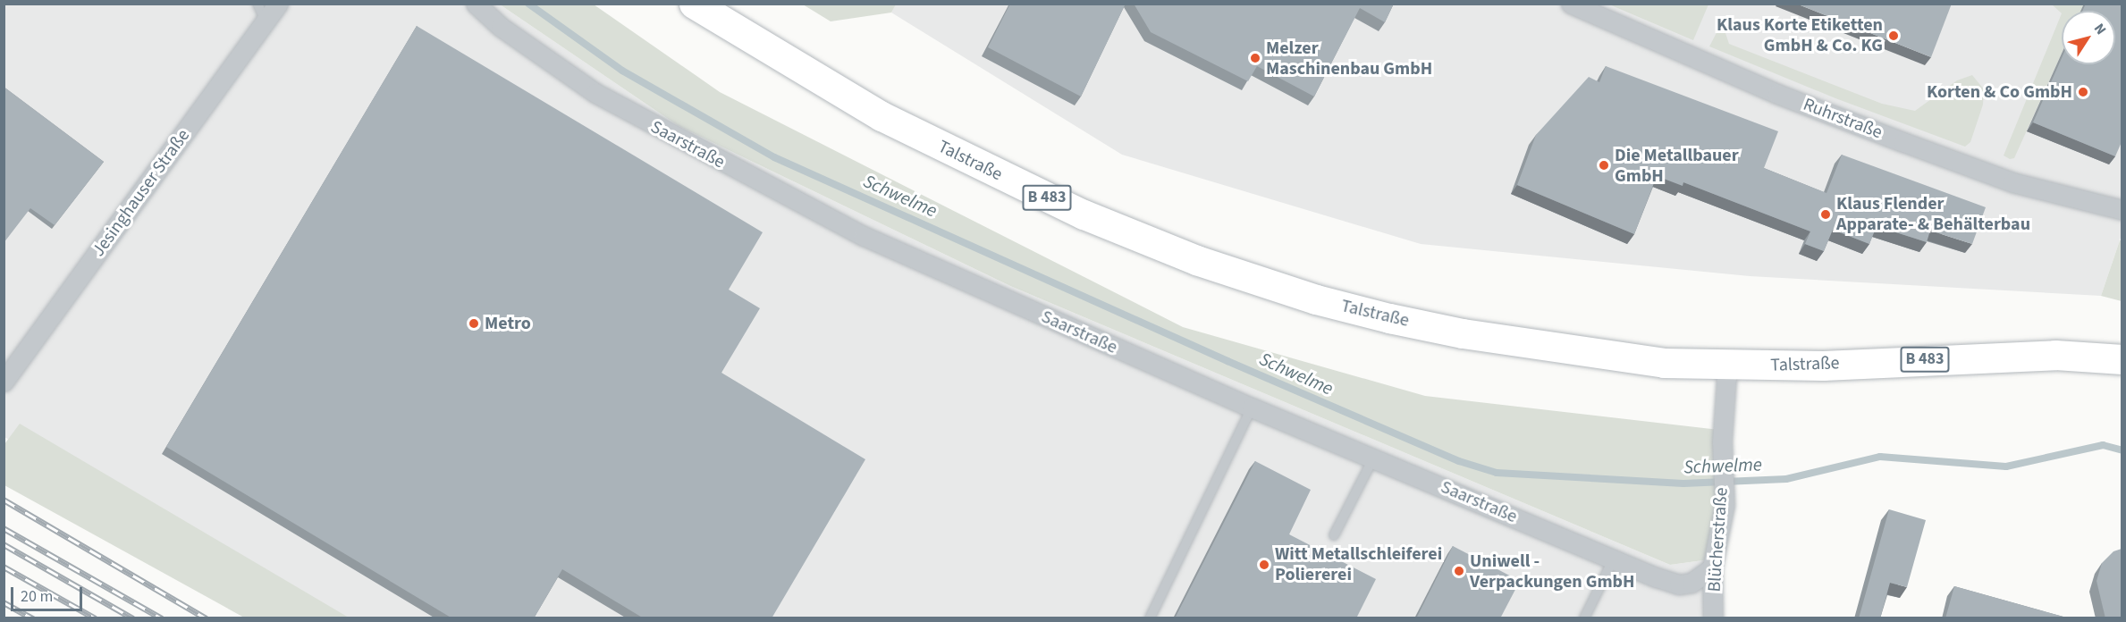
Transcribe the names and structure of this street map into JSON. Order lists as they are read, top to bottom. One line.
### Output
{"streets":{"main road":["Talstraße","B 483"],"street":["Ruhrstraße","Saarstraße","Jesinghauser Straße","Blücherstraße"]},"crossings":[["Saarstraße","Blücherstraße"],["Talstraße","Blücherstraße"]],"water":["Schwelme"],"places":["Klaus Korte Etiketten GmbH & Co. KG","Melzer Maschinenbau GmbH","Korten & Co GmbH","Die Metallbauer GmbH","Klaus Flender Apparate- & Behälterbau","Metro","Witt Metallschleiferei Poliererei","Uniwell - Verpackungen GmbH"],"scale_bar":"20 m","north":"top right"}
